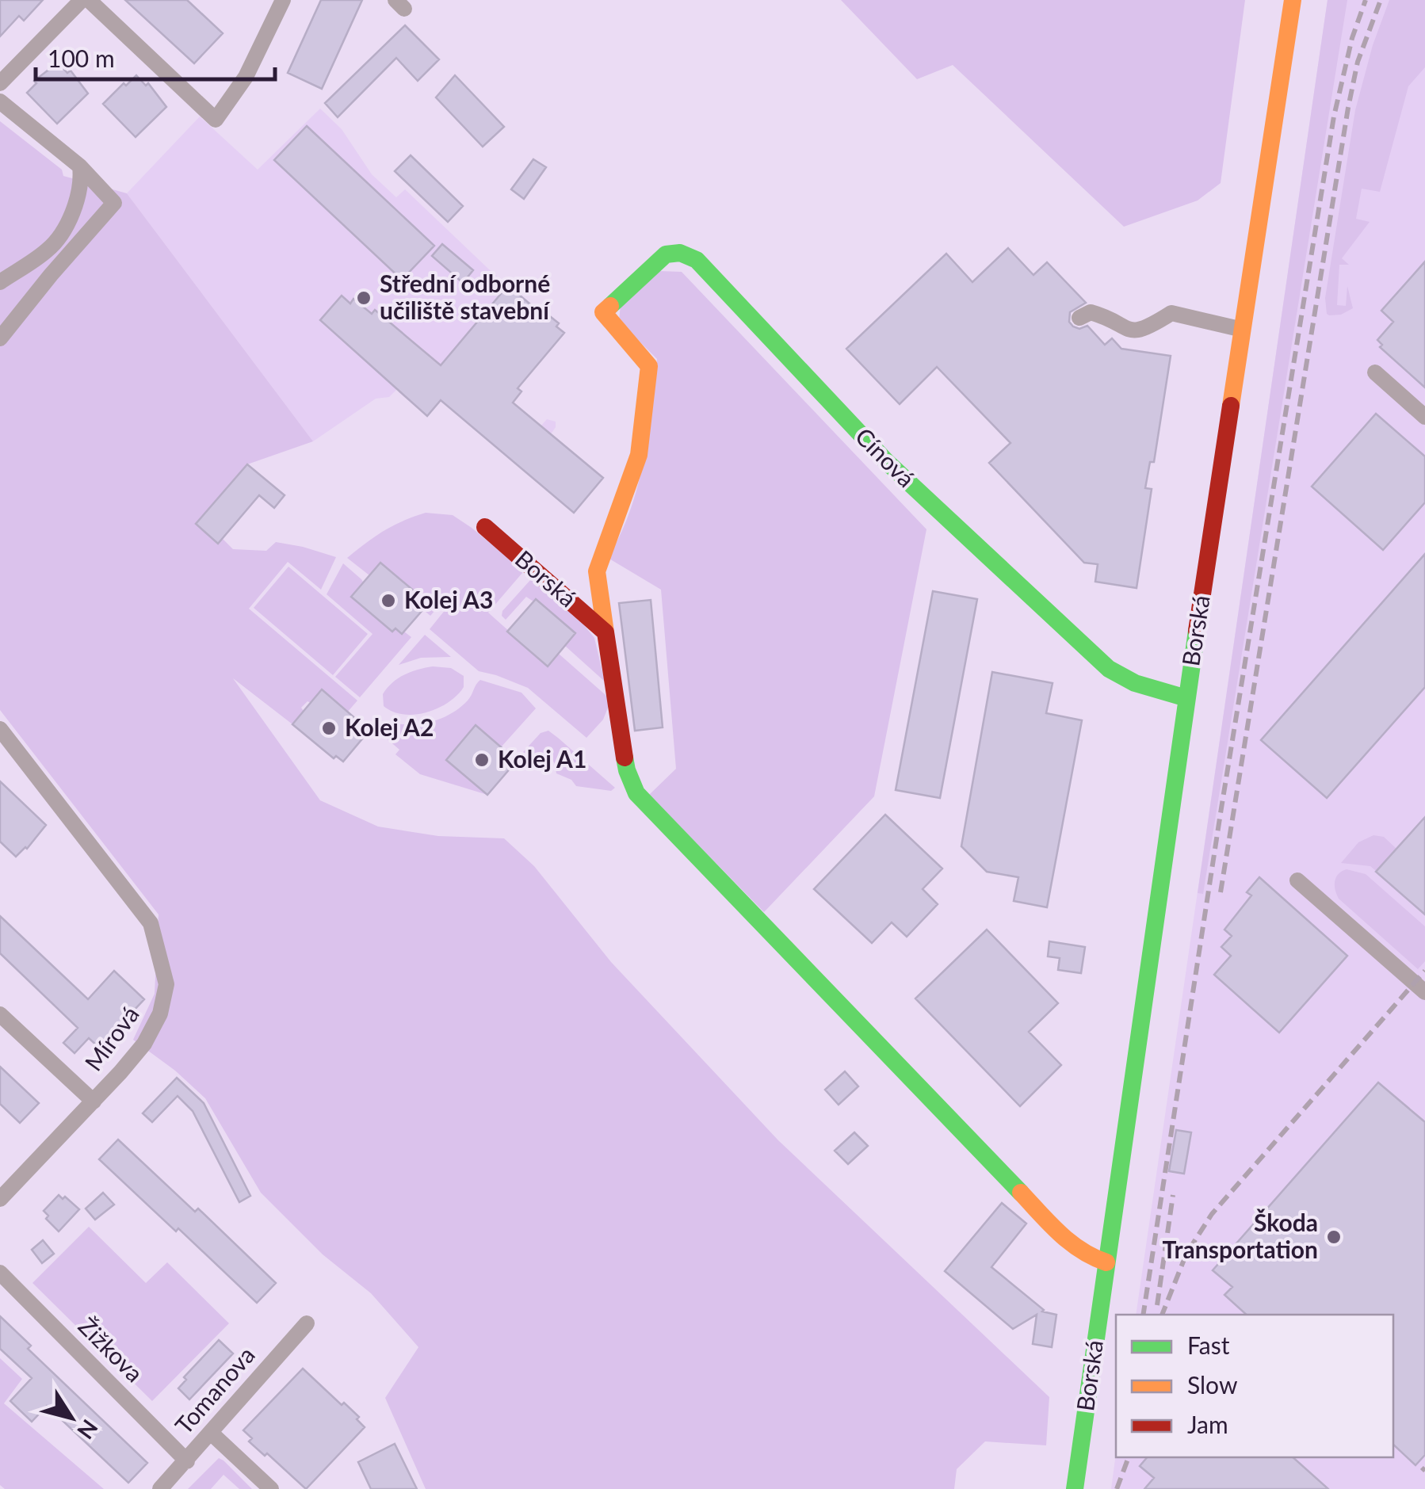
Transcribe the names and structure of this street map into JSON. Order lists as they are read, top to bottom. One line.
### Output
{"streets":{"street":["Cínová","Borská","Mírová","Žižkova","Tomanova"]},"crossings":[["Cínová","Borská"],["Žižkova","Tomanova"]],"places":["Střední odborné učiliště stavební","Kolej A3","Kolej A2","Kolej A1","Škoda Transportation"],"legend":["Fast","Slow","Jam"],"scale_bar":"100 m","north":"bottom right"}
